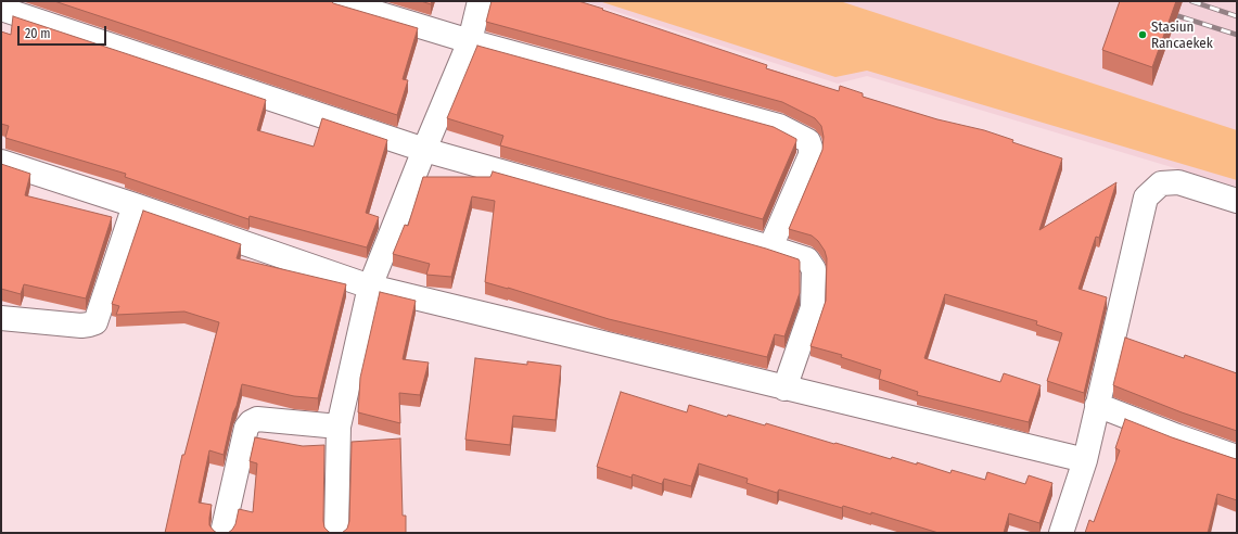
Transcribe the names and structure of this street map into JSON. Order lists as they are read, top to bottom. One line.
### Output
{"places":["Stasiun Rancaekek"],"scale_bar":"20 m"}
